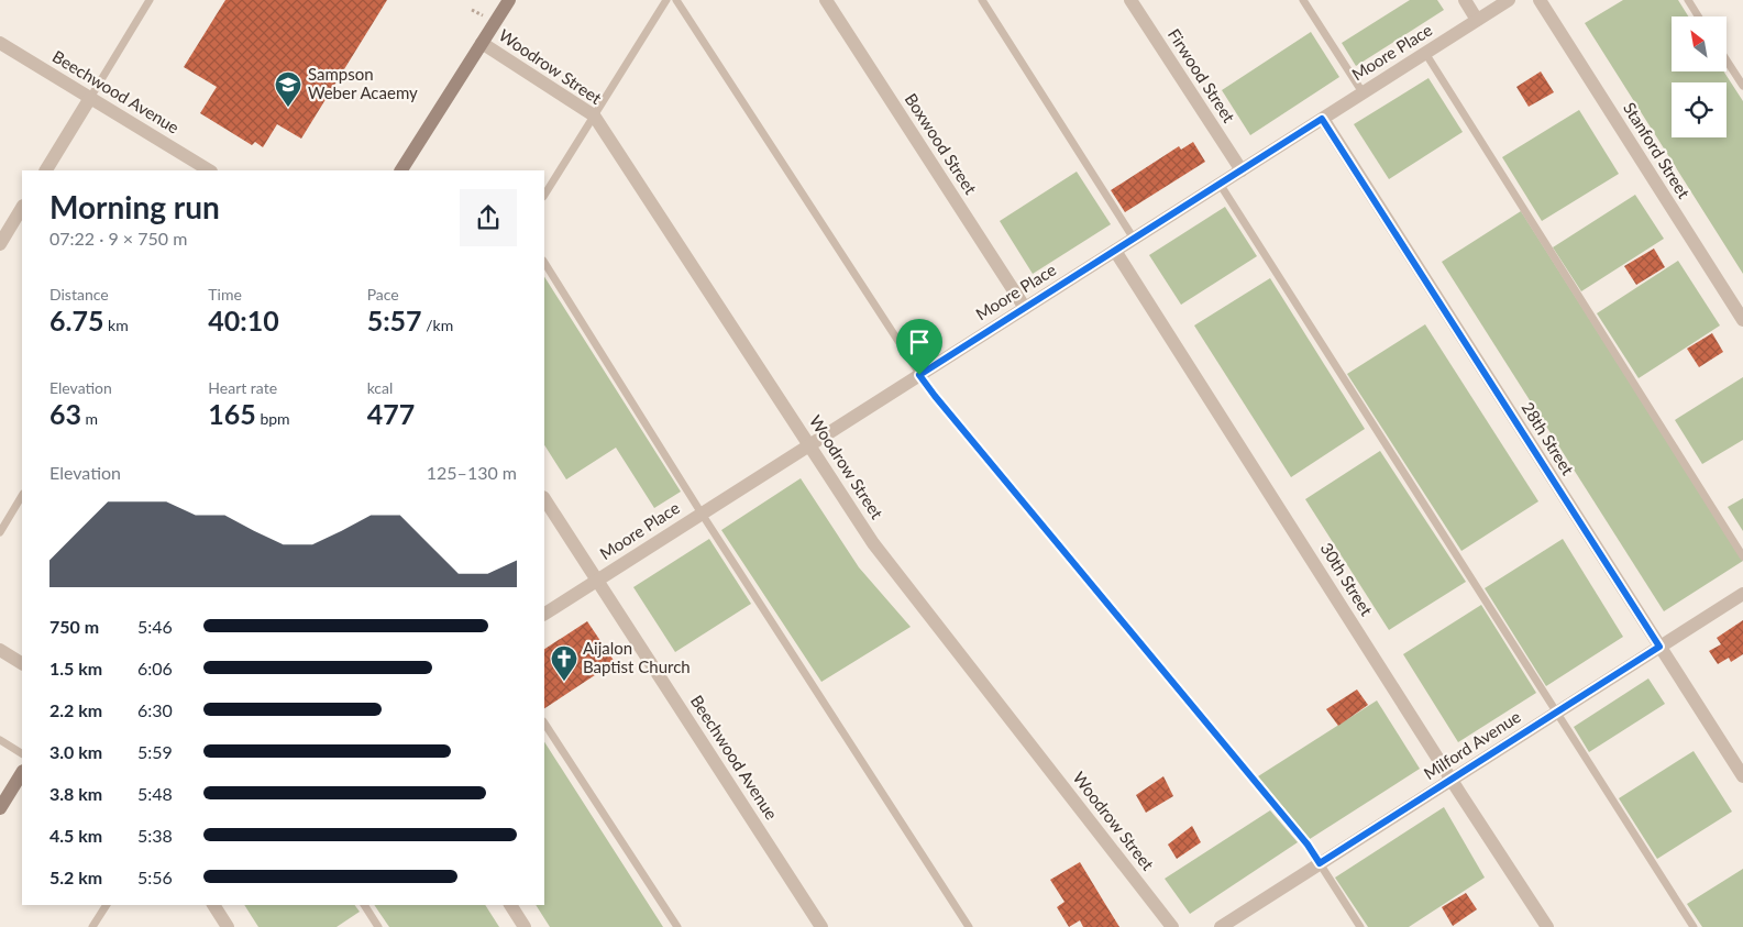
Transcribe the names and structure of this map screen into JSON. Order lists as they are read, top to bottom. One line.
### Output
{"streets":{"street":["Moore Place","Woodrow Street","Firwood Street","Beechwood Avenue","Boxwood Street","Stanford Street","28th Street","30th Street","Milford Avenue"]},"crossings":[["Moore Place","Woodrow Street"],["Moore Place","Firwood Street"],["Moore Place","Beechwood Avenue"],["Moore Place","Boxwood Street"],["Moore Place","28th Street"],["Moore Place","30th Street"],["28th Street","Milford Avenue"],["30th Street","Milford Avenue"]],"places":{"school or university":["Sampson Weber Acaemy"],"church":["Aijalon Baptist Church"]},"north":"top left","page":{"heading":["Morning run","07:22 · 9 × 750 m"],"stats":[["Distance","6.75 km"],["Time","40:10"],["Pace","5:57 /km"],["Elevation","63 m"],["Heart rate","165 bpm"],["kcal","477"]],"chart":["Elevation","125–130 m"],"list":[{"name":"750 m","note":"5:46"},{"name":"1.5 km","note":"6:06"},{"name":"2.2 km","note":"6:30"},{"name":"3.0 km","note":"5:59"},{"name":"3.8 km","note":"5:48"},{"name":"4.5 km","note":"5:38"},{"name":"5.2 km","note":"5:56"}]}}
